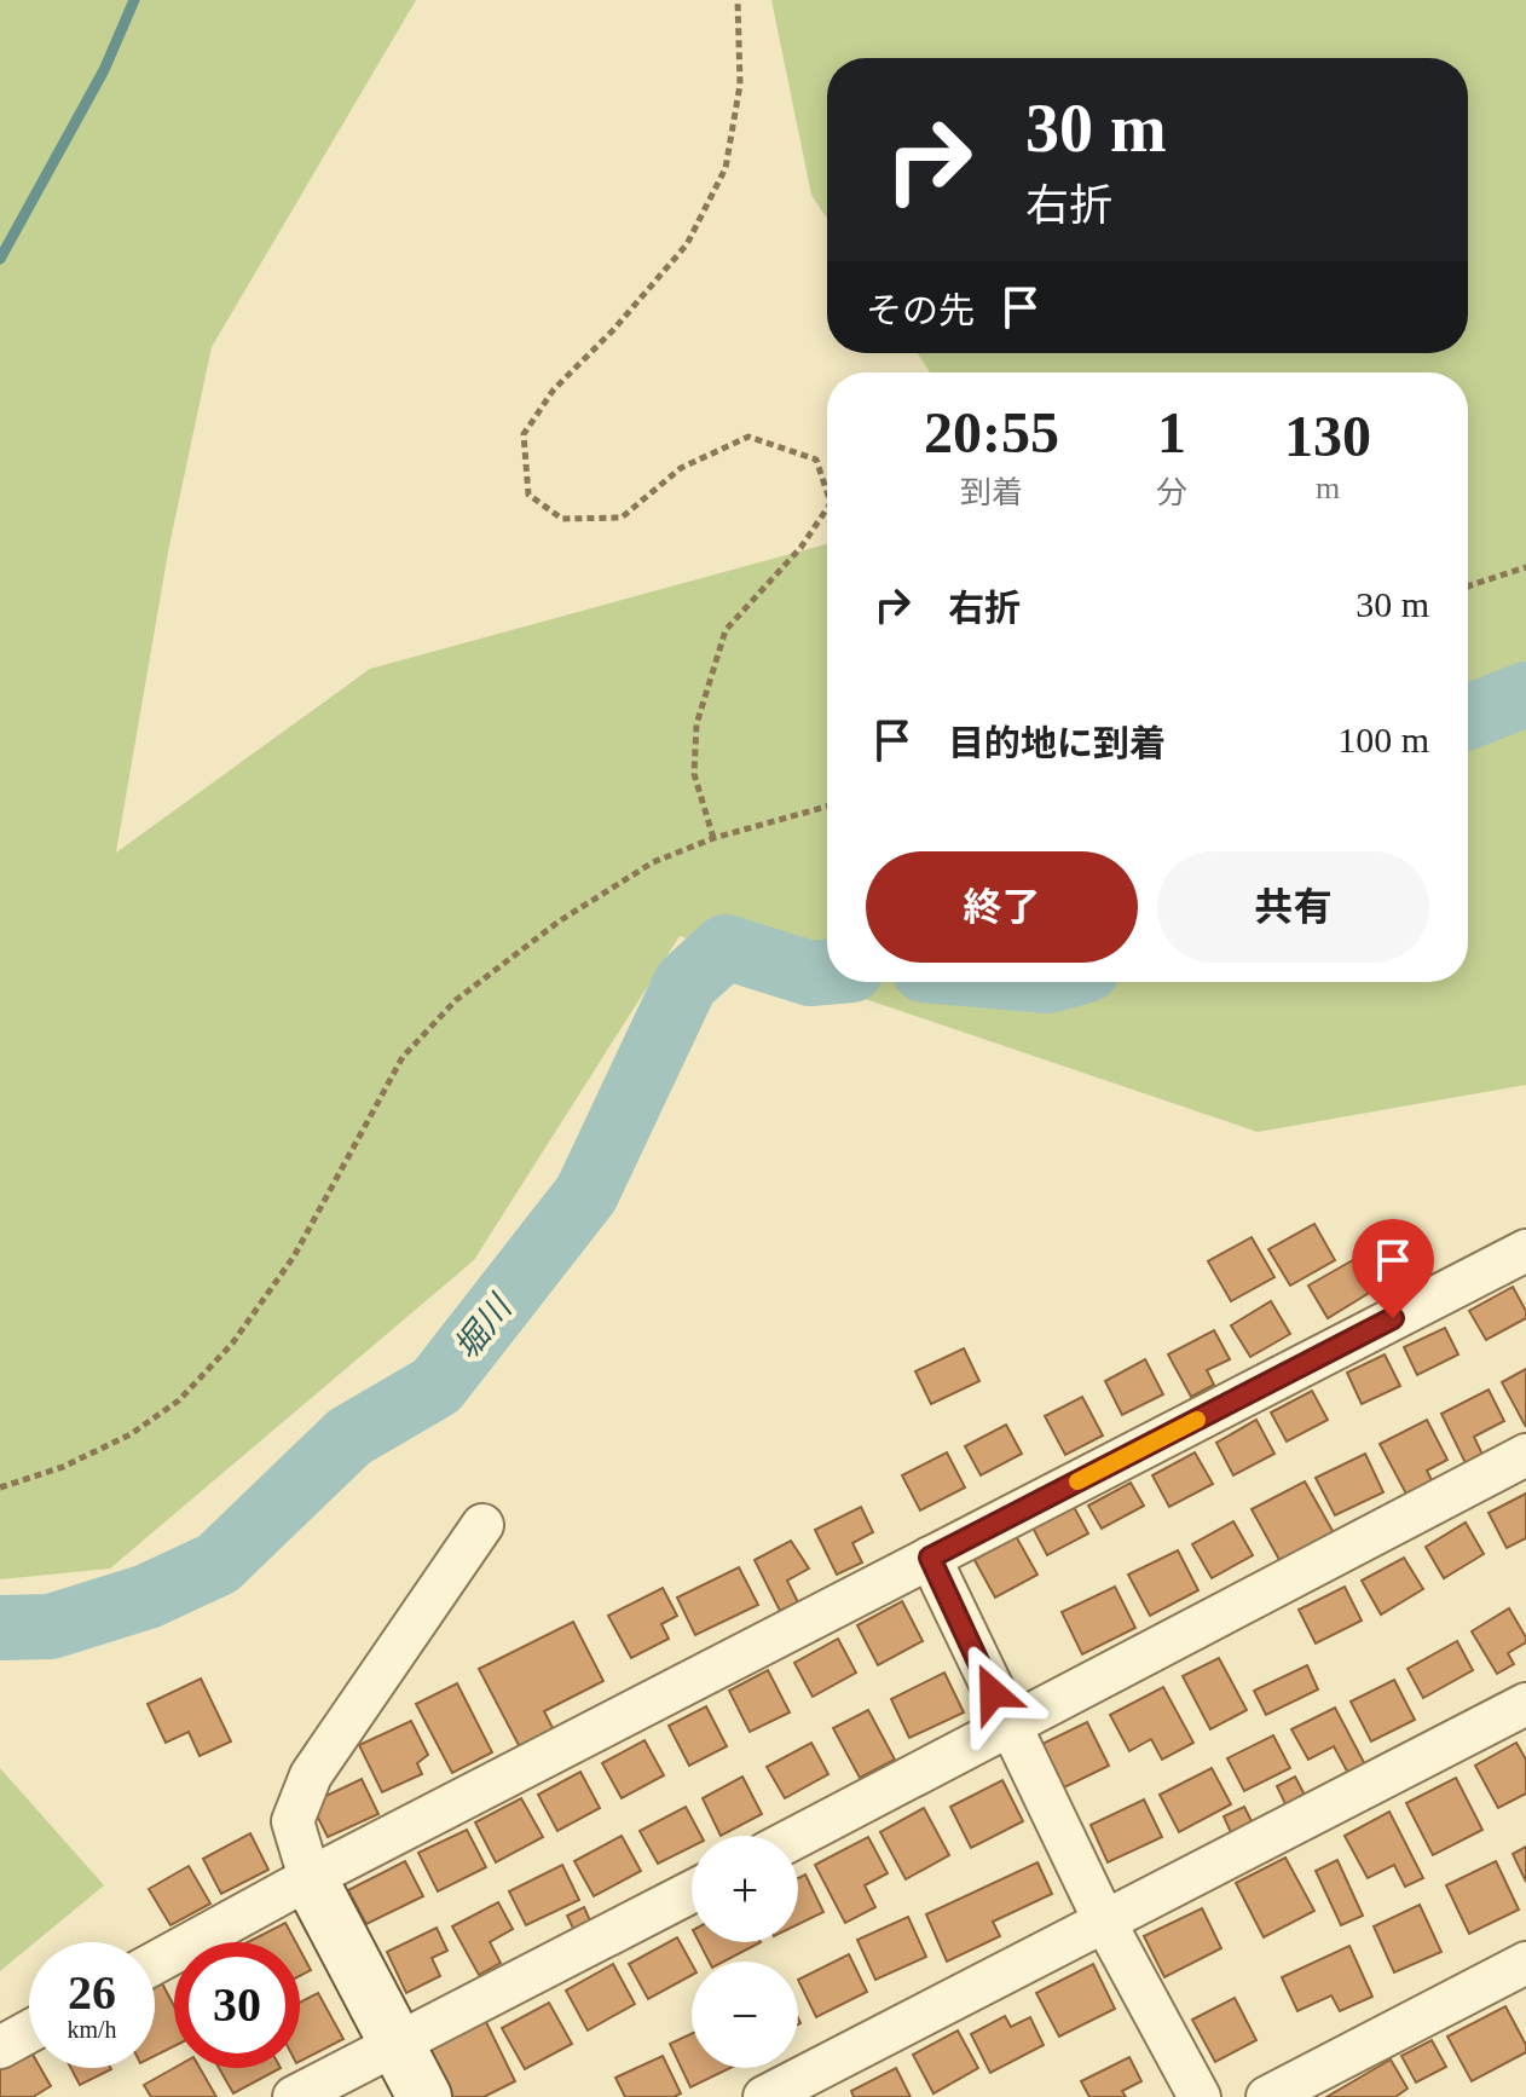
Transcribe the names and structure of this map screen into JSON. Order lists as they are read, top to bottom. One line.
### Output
{"water":["堀川"],"page":{"turn":["30 m","右折"],"then":"その先","eta":["20:55","到着","1","分","130","m"],"list":[{"name":"右折","value":"30 m"},{"name":"目的地に到着","value":"100 m"}],"buttons":["終了","共有"],"map_buttons":["+","−"],"speed":"26 km/h","limit":"30"}}
